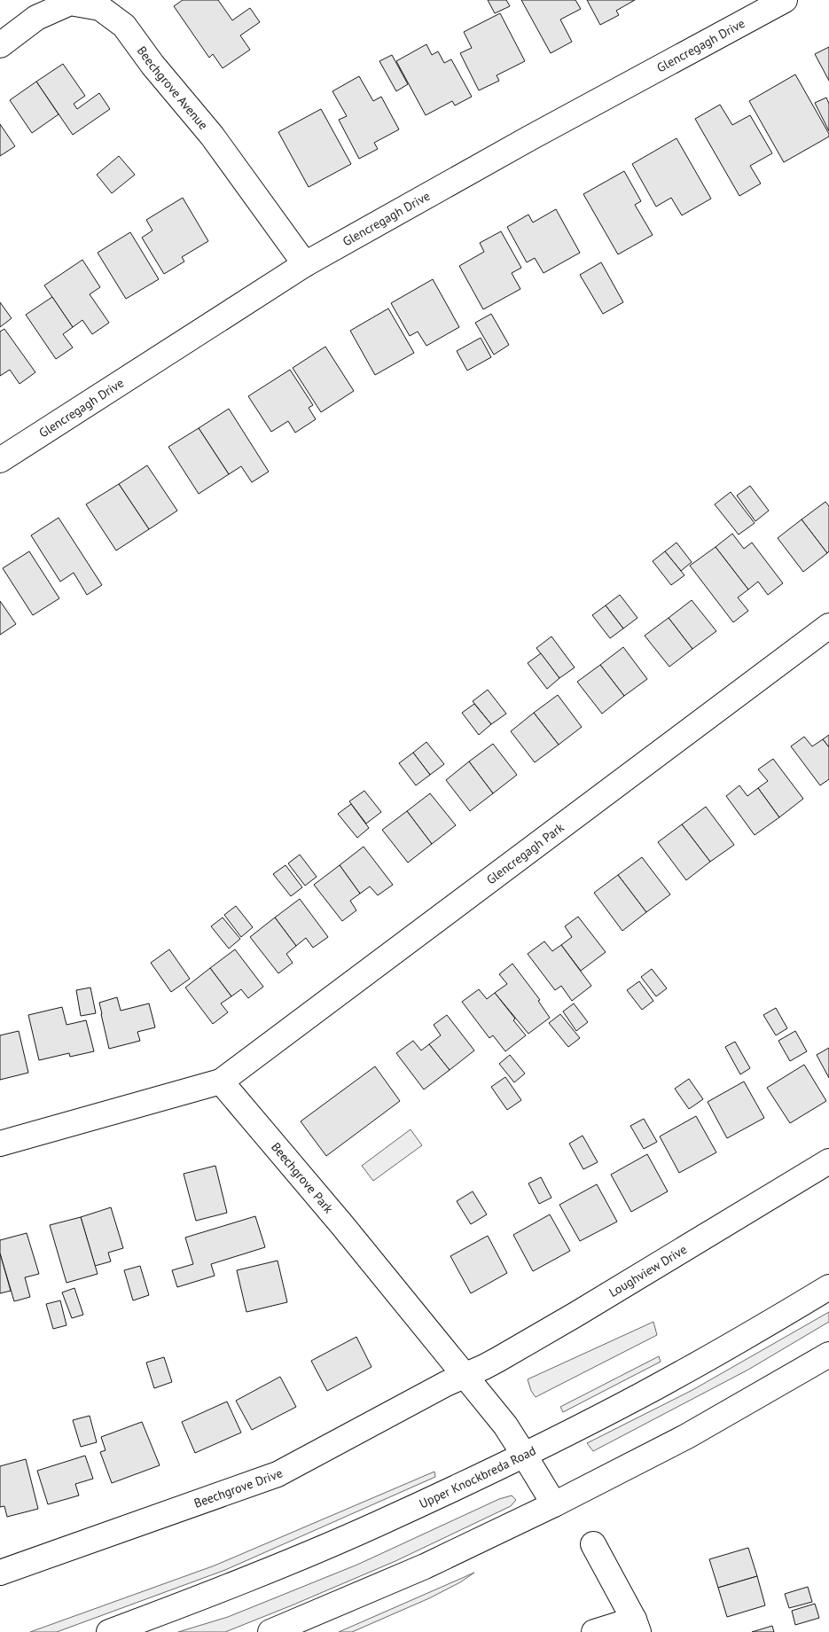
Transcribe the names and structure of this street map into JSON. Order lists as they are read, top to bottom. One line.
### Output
{"streets":{"main road":["Glencregagh Drive","Beechgrove Avenue","Glencregagh Park","Beechgrove Park","Loughview Drive","Upper Knockbreda Road","Beechgrove Drive"]},"crossings":[["Glencregagh Drive","Beechgrove Avenue"],["Glencregagh Park","Beechgrove Park"],["Beechgrove Park","Loughview Drive"],["Beechgrove Park","Upper Knockbreda Road"],["Beechgrove Park","Beechgrove Drive"],["Loughview Drive","Beechgrove Drive"]]}
